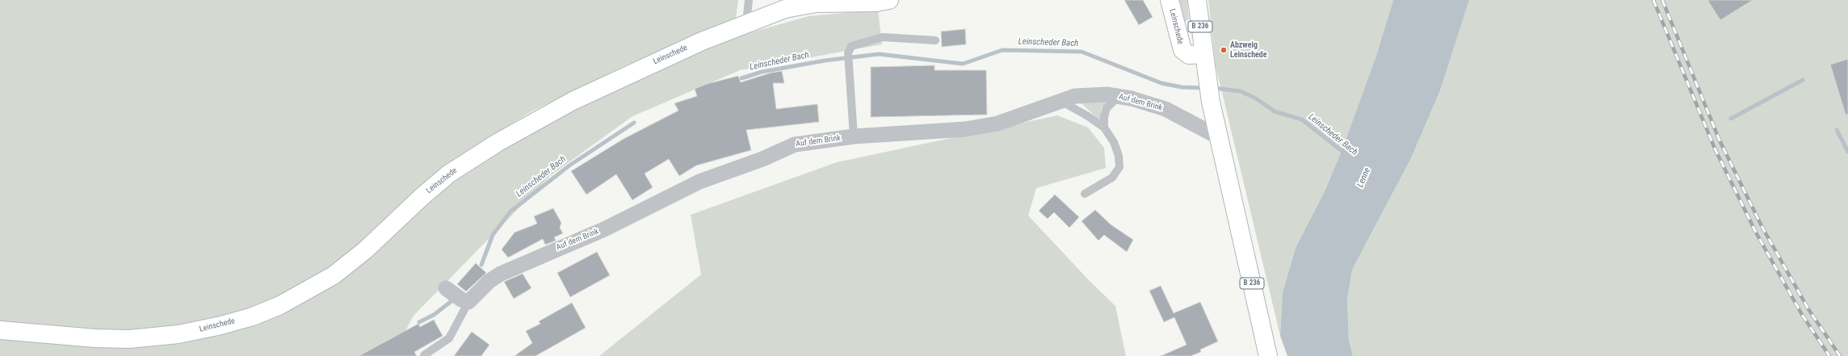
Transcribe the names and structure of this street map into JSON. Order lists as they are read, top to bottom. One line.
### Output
{"streets":{"main road":["Leinschede","B 236"],"street":["Auf dem Brink"]},"crossings":[["Leinschede","B 236"],["B 236","Auf dem Brink"]],"water":["Leinscheder Bach","Lenne"],"places":["Abzweig Leinschede"]}
